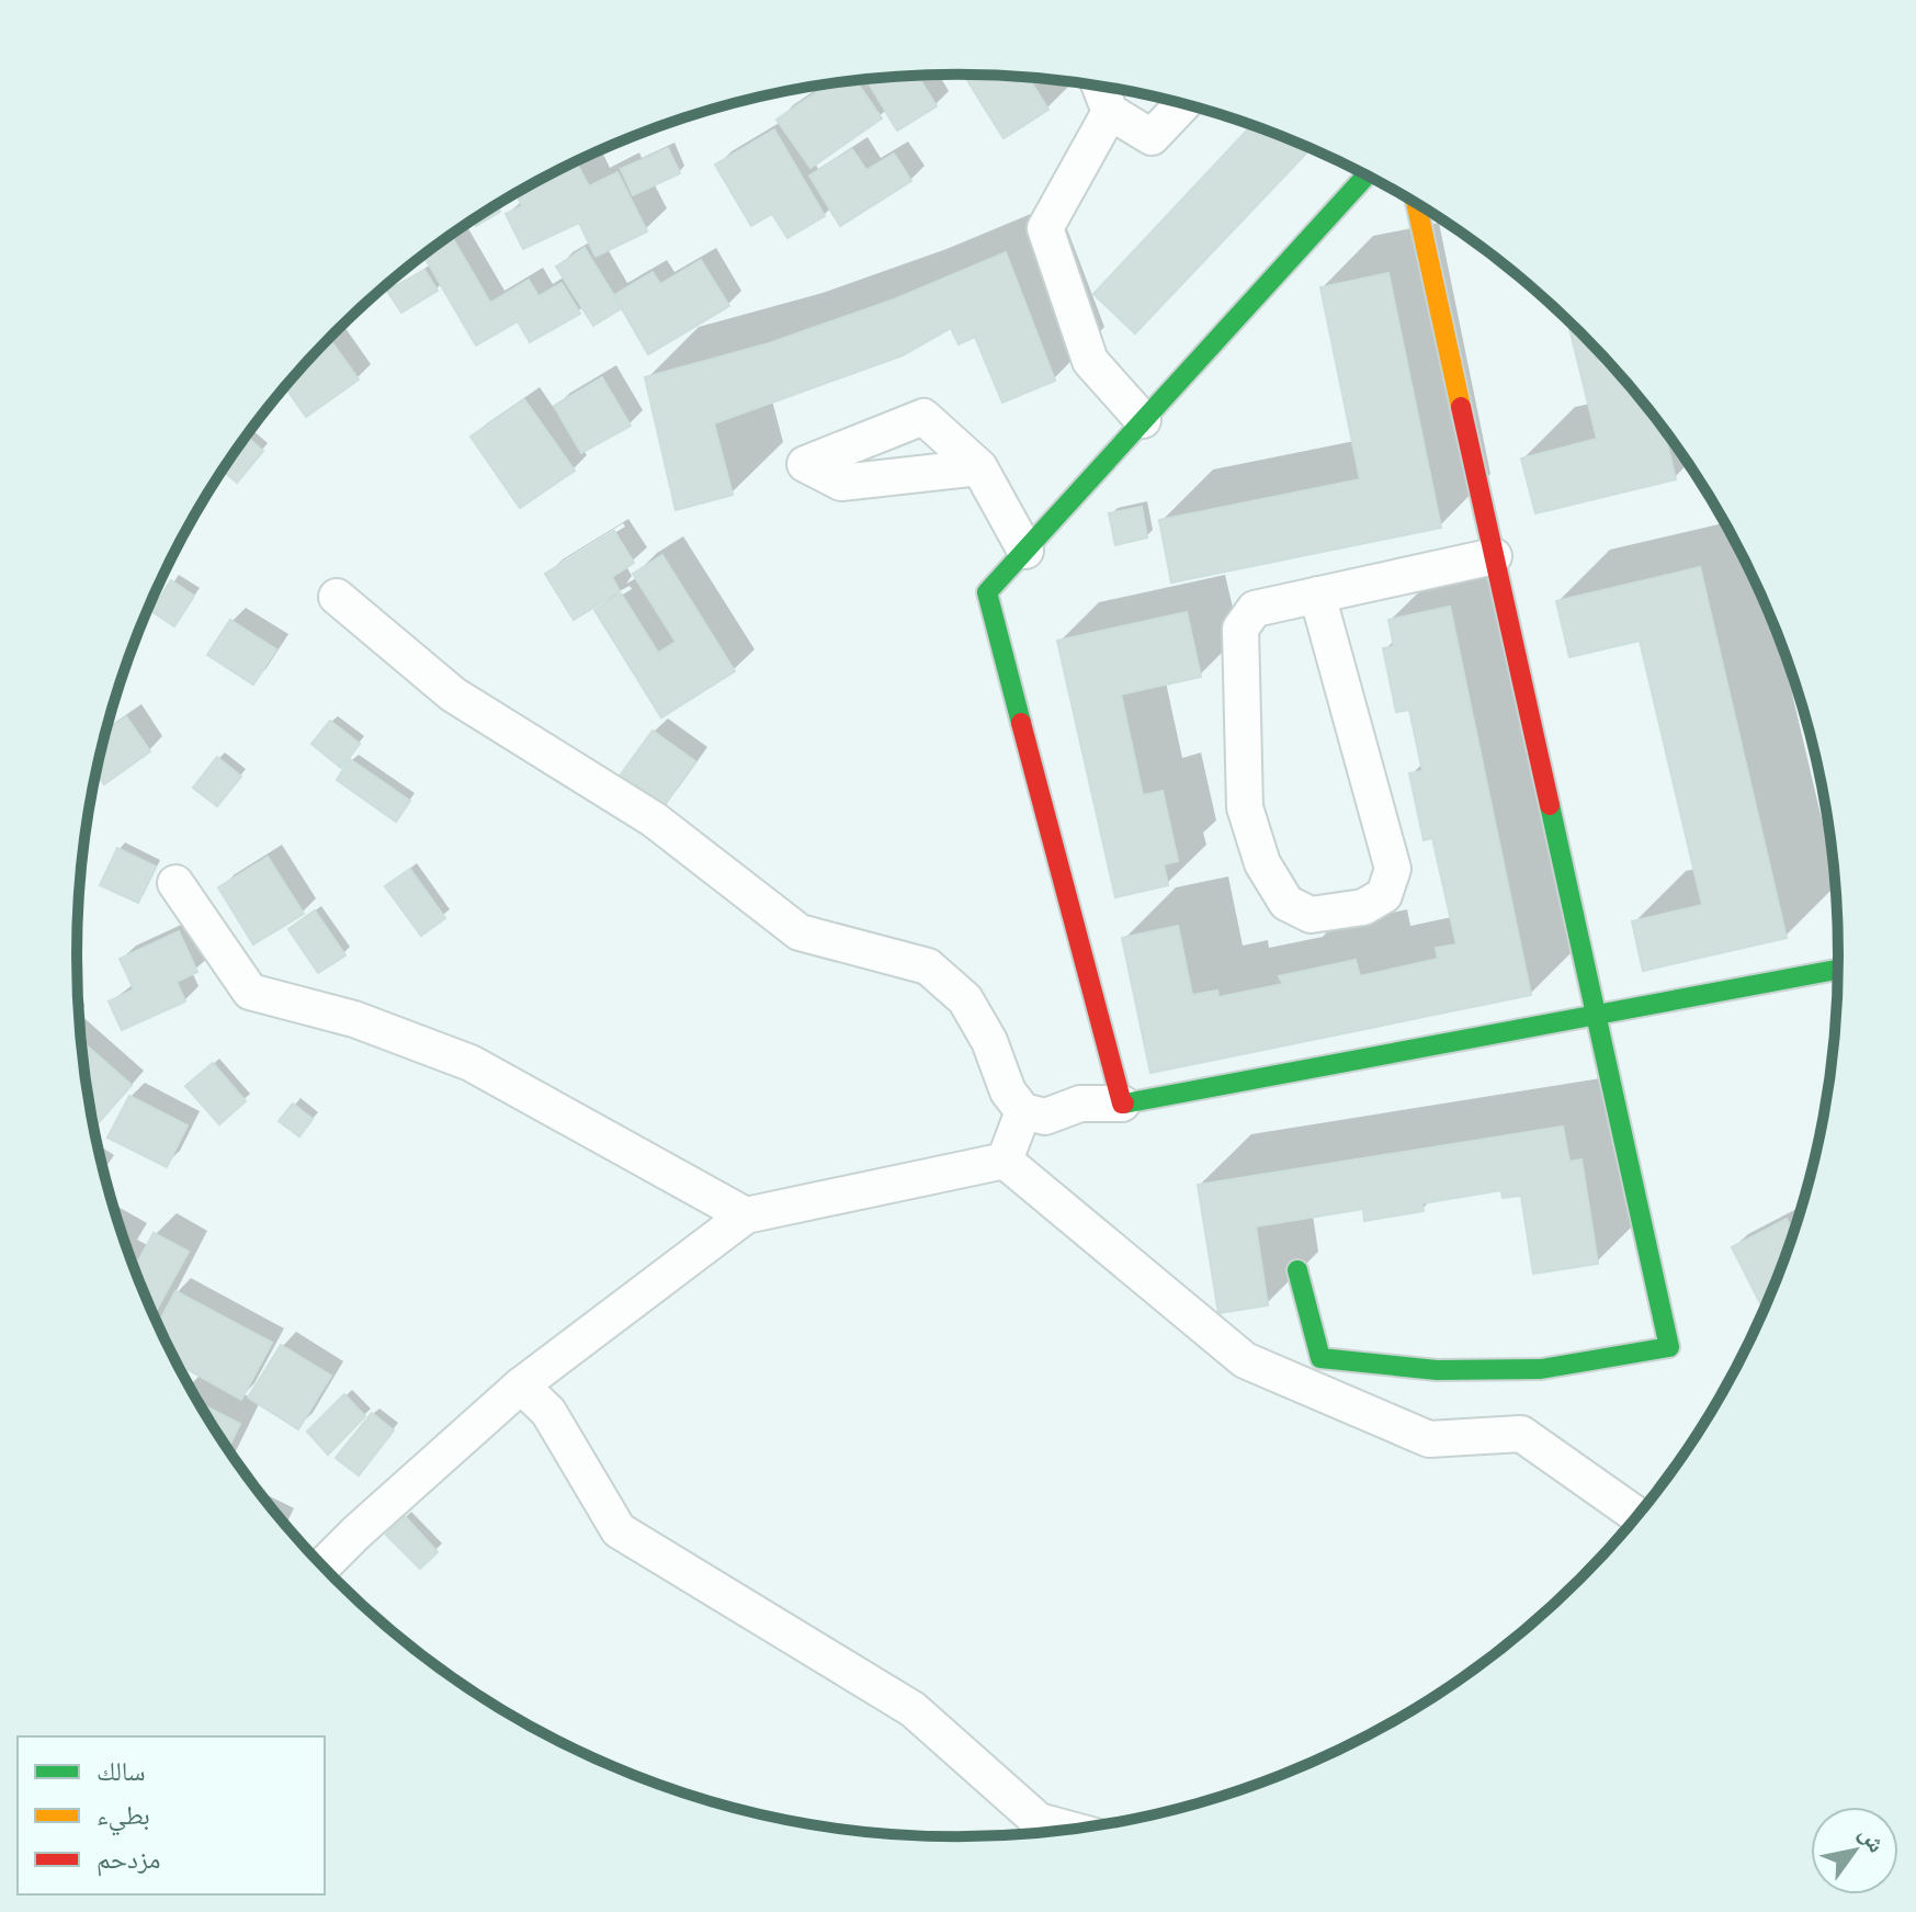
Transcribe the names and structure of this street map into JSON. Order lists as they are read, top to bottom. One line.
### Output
{"legend":["سالك","بطيء","مزدحم"],"north":"top right"}
